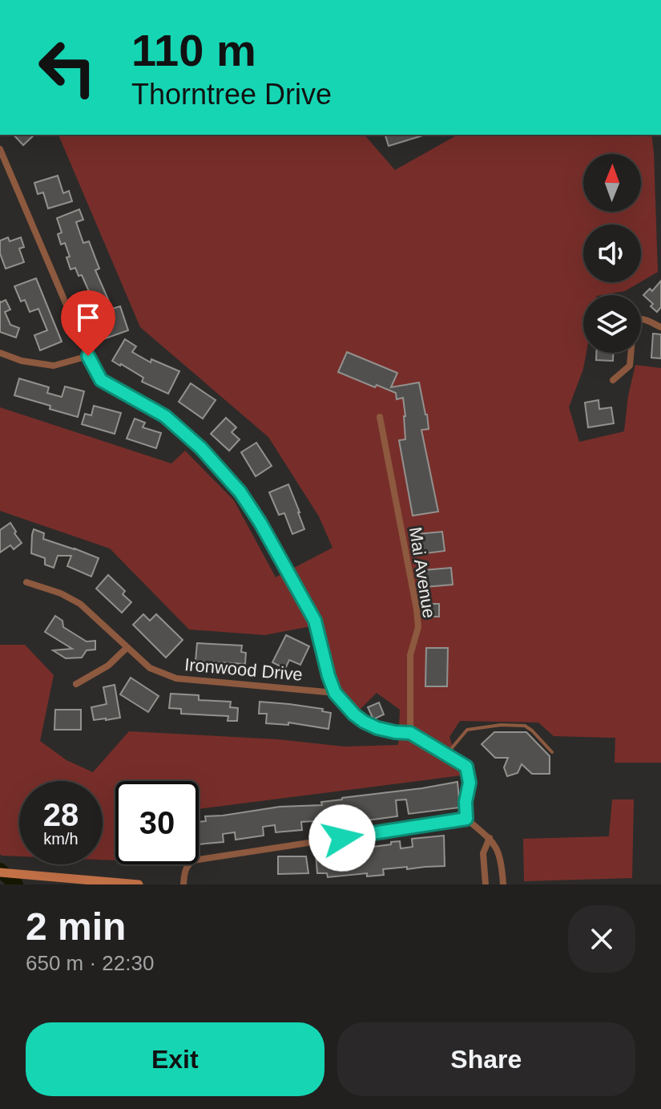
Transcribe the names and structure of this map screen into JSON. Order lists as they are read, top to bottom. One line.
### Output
{"streets":{"street":["Mai Avenue","Ironwood Drive"]},"north":"top","page":{"turn":["110 m","Thorntree Drive"],"speed":"28 km/h","limit":"30","heading":["2 min","650 m · 22:30"],"buttons":["Exit","Share"]}}
